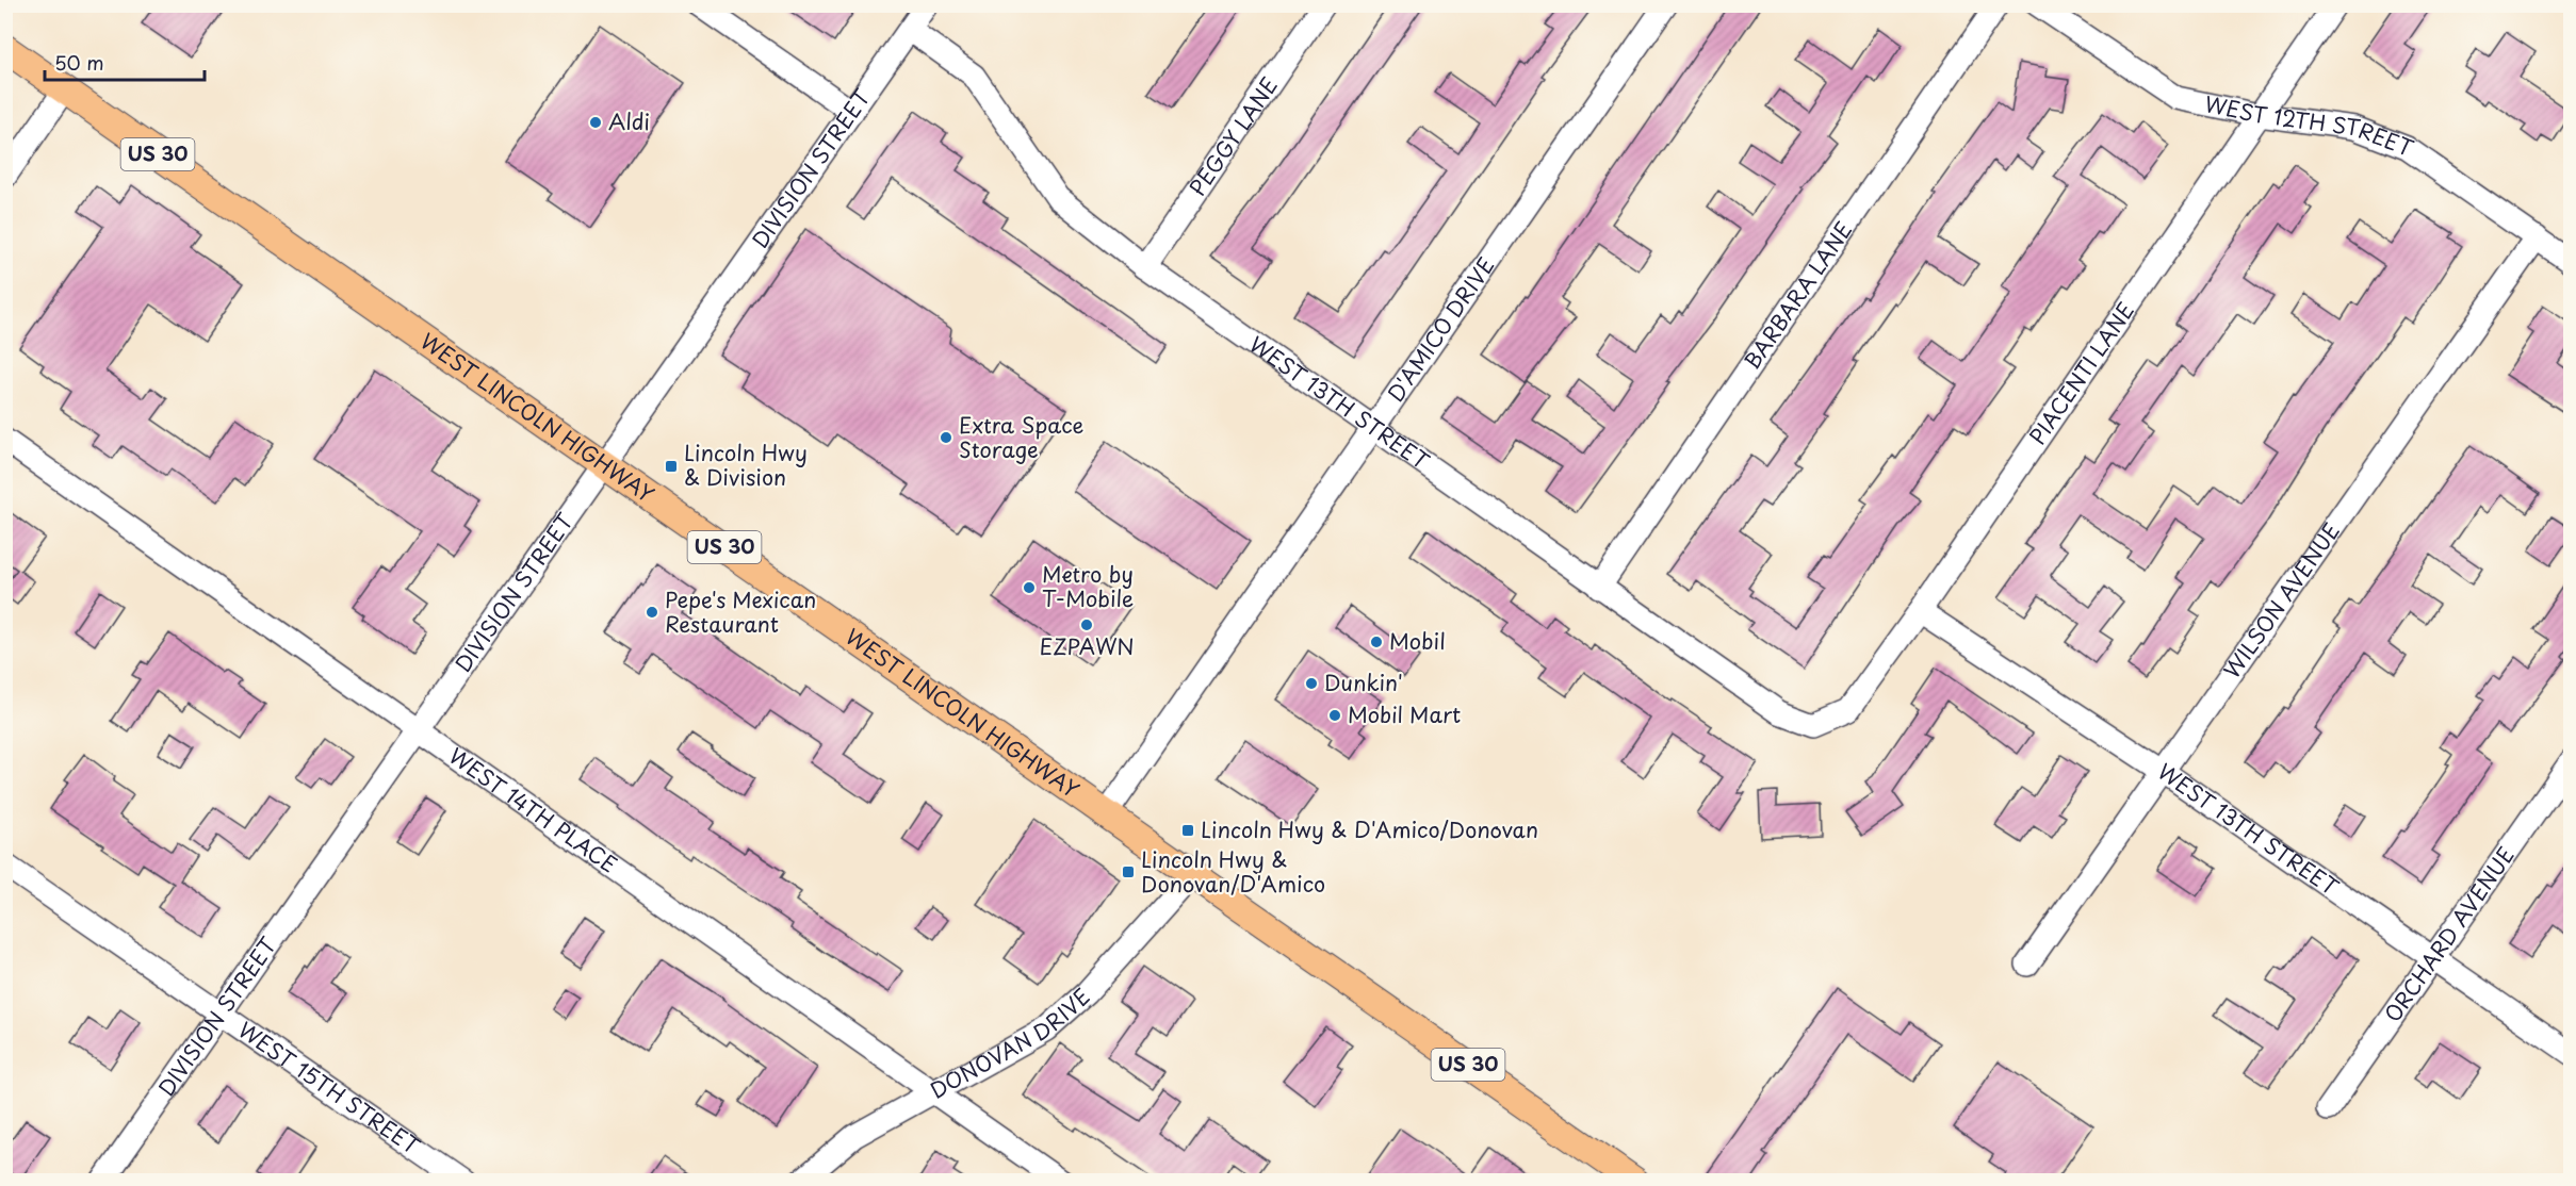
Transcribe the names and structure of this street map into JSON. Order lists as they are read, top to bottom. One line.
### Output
{"streets":{"main road":["US 30","WEST LINCOLN HIGHWAY"],"street":["WEST 12TH STREET","PEGGY LANE","DIVISION STREET","BARBARA LANE","D'AMICO DRIVE","PIACENTI LANE","WEST 13TH STREET","WILSON AVENUE","WEST 14TH PLACE","ORCHARD AVENUE","DONOVAN DRIVE","WEST 15TH STREET"]},"crossings":[["WEST 12TH STREET","PIACENTI LANE"],["WEST 12TH STREET","WILSON AVENUE"],["PEGGY LANE","WEST 13TH STREET"],["DIVISION STREET","WEST 13TH STREET"],["DIVISION STREET","WEST LINCOLN HIGHWAY"],["DIVISION STREET","WEST 14TH PLACE"],["DIVISION STREET","WEST 15TH STREET"],["BARBARA LANE","WEST 13TH STREET"],["D'AMICO DRIVE","WEST 13TH STREET"],["D'AMICO DRIVE","WEST LINCOLN HIGHWAY"],["PIACENTI LANE","WEST 13TH STREET"],["WEST 13TH STREET","WILSON AVENUE"],["WEST 13TH STREET","ORCHARD AVENUE"],["WEST LINCOLN HIGHWAY","DONOVAN DRIVE"],["WEST 14TH PLACE","DONOVAN DRIVE"]],"places":{"other":["Aldi","Extra Space Storage","Metro by T-Mobile","Pepe's Mexican Restaurant","EZPAWN","Mobil","Dunkin'","Mobil Mart"],"transit":["Lincoln Hwy & Division","Lincoln Hwy & D'Amico/Donovan","Lincoln Hwy & Donovan/D'Amico"]},"scale_bar":"50 m"}
